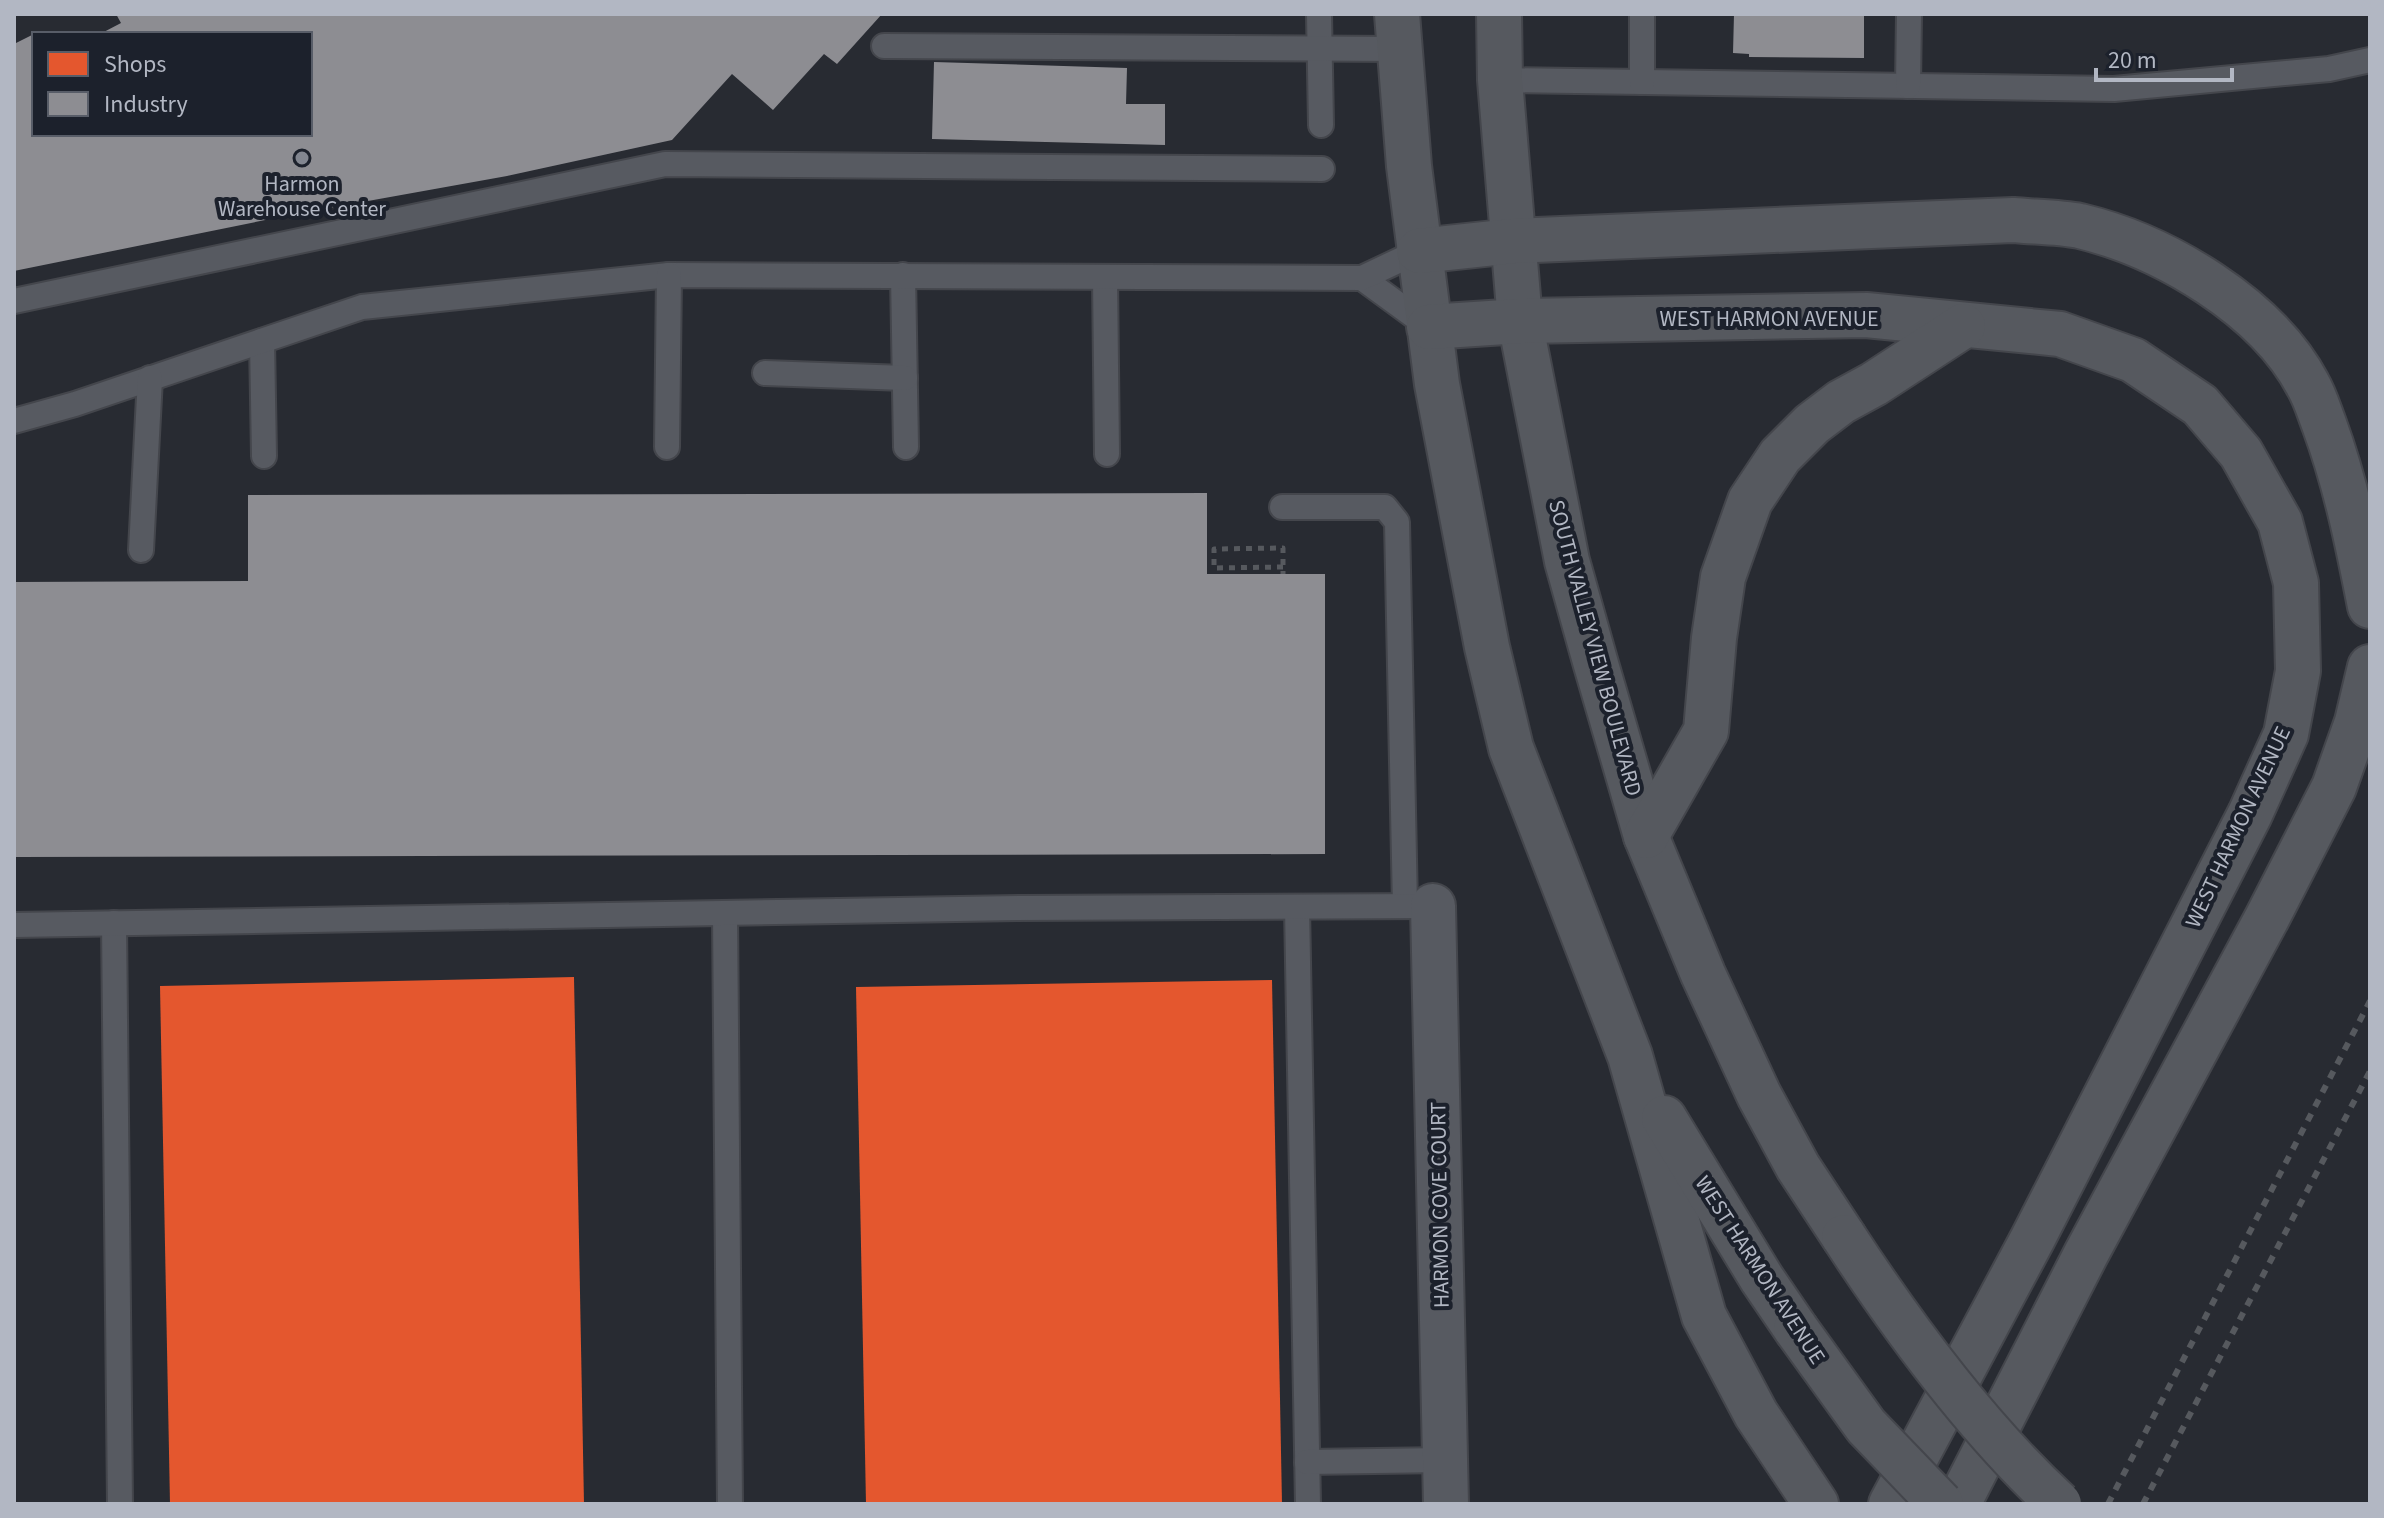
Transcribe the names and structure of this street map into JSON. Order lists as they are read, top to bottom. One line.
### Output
{"streets":{"main road":["WEST HARMON AVENUE","SOUTH VALLEY VIEW BOULEVARD"],"street":["HARMON COVE COURT"]},"crossings":[["WEST HARMON AVENUE","SOUTH VALLEY VIEW BOULEVARD"]],"places":["Harmon Warehouse Center"],"legend":["Shops","Industry"],"scale_bar":"20 m"}
